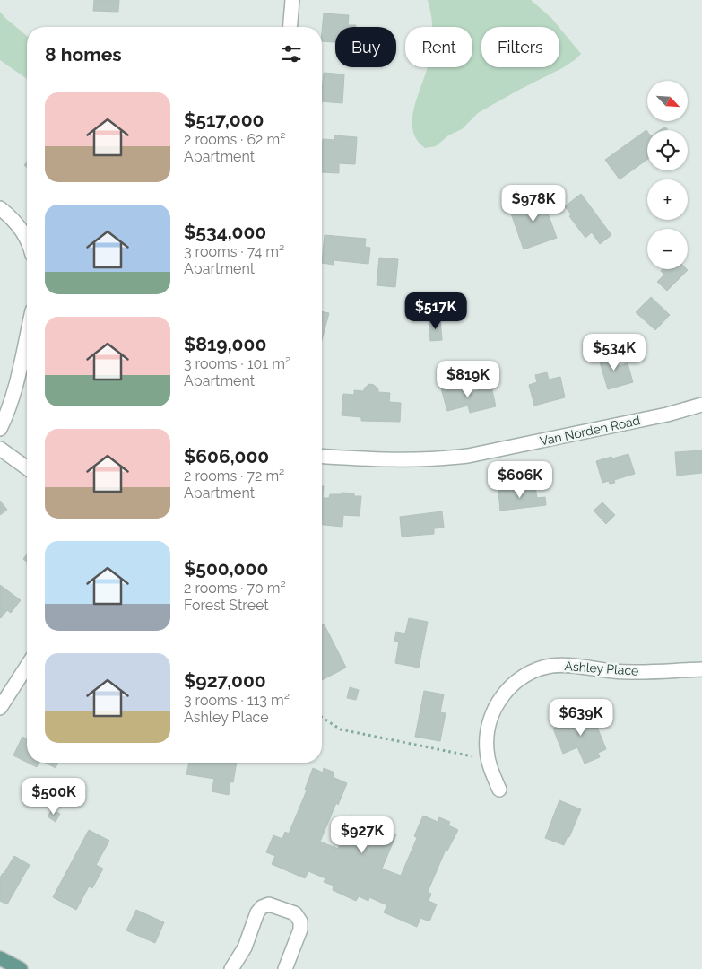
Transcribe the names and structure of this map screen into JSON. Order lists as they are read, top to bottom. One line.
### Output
{"streets":{"street":["Van Norden Road","Ashley Place"]},"north":"bottom right","page":{"chip":["Buy","Rent","Filters"],"heading":"8 homes","map_buttons":["+","−"],"list":[{"name":"$517,000","note":"2 rooms · 62 m² · Apartment"},{"name":"$534,000","note":"3 rooms · 74 m² · Apartment"},{"name":"$819,000","note":"3 rooms · 101 m² · Apartment"},{"name":"$606,000","note":"2 rooms · 72 m² · Apartment"},{"name":"$500,000","note":"2 rooms · 70 m² · Forest Street"},{"name":"$927,000","note":"3 rooms · 113 m² · Ashley Place"}],"price":["$978K","$517K","$534K","$819K","$606K","$639K","$500K","$927K"]}}
